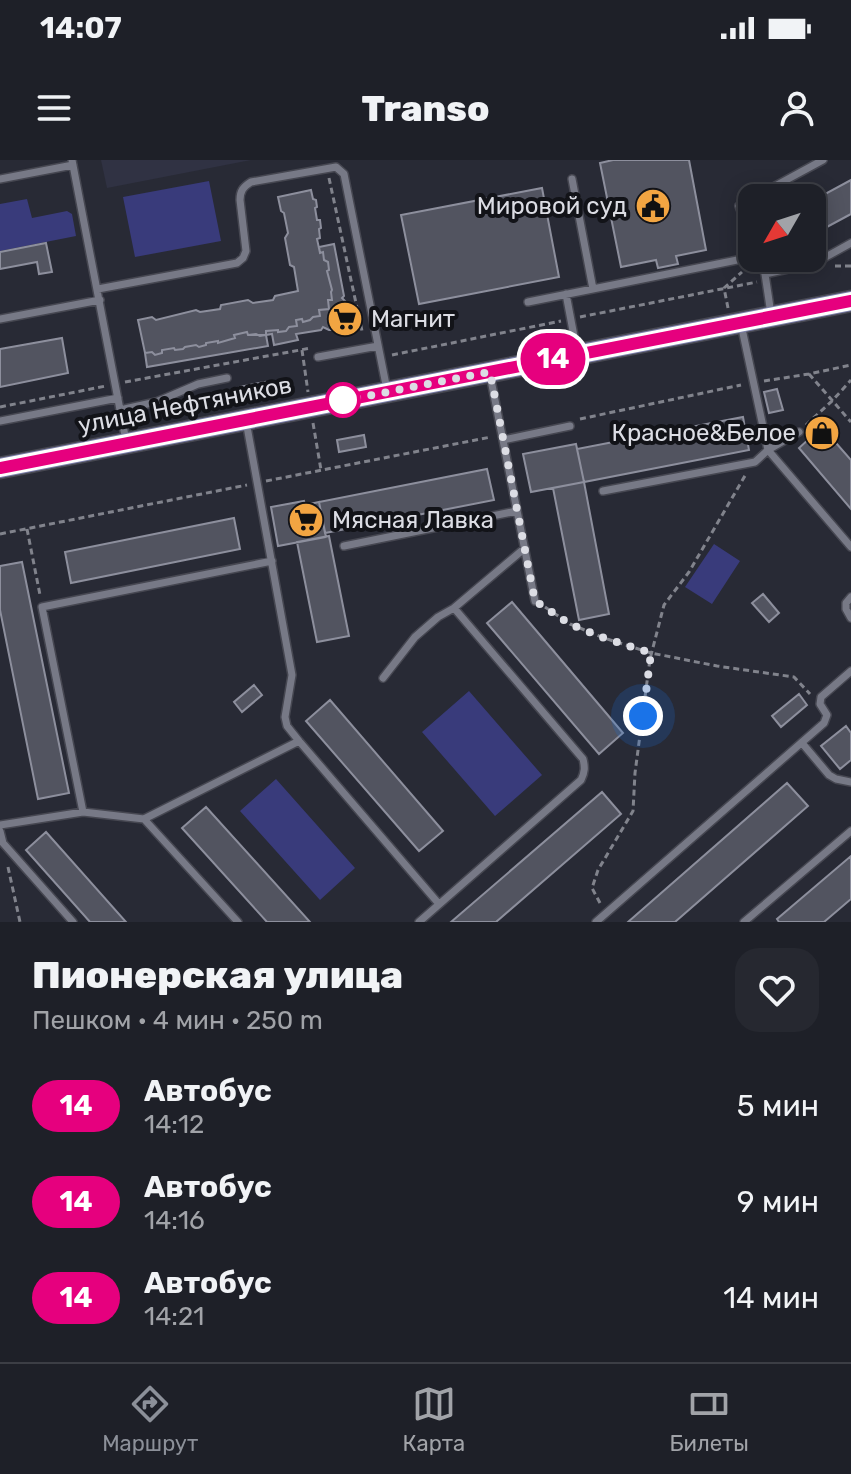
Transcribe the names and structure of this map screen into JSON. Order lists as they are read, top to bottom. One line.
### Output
{"streets":{"main road":["улица Нефтяников"]},"places":{"public building":["Мировой суд"],"supermarket":["Магнит","Мясная Лавка"],"shop":["Красное&Белое"]},"lines":["bus line 14"],"north":"bottom left","page":{"status":"14:07","header":"Transo","on_map":"14","heading":["Пионерская улица","Пешком · 4 мин · 250 m"],"list":[{"mark":"14","name":"Автобус","note":"14:12","value":"5 мин"},{"mark":"14","name":"Автобус","note":"14:16","value":"9 мин"},{"mark":"14","name":"Автобус","note":"14:21","value":"14 мин"}],"tabs":["Маршрут","Карта","Билеты"]}}
